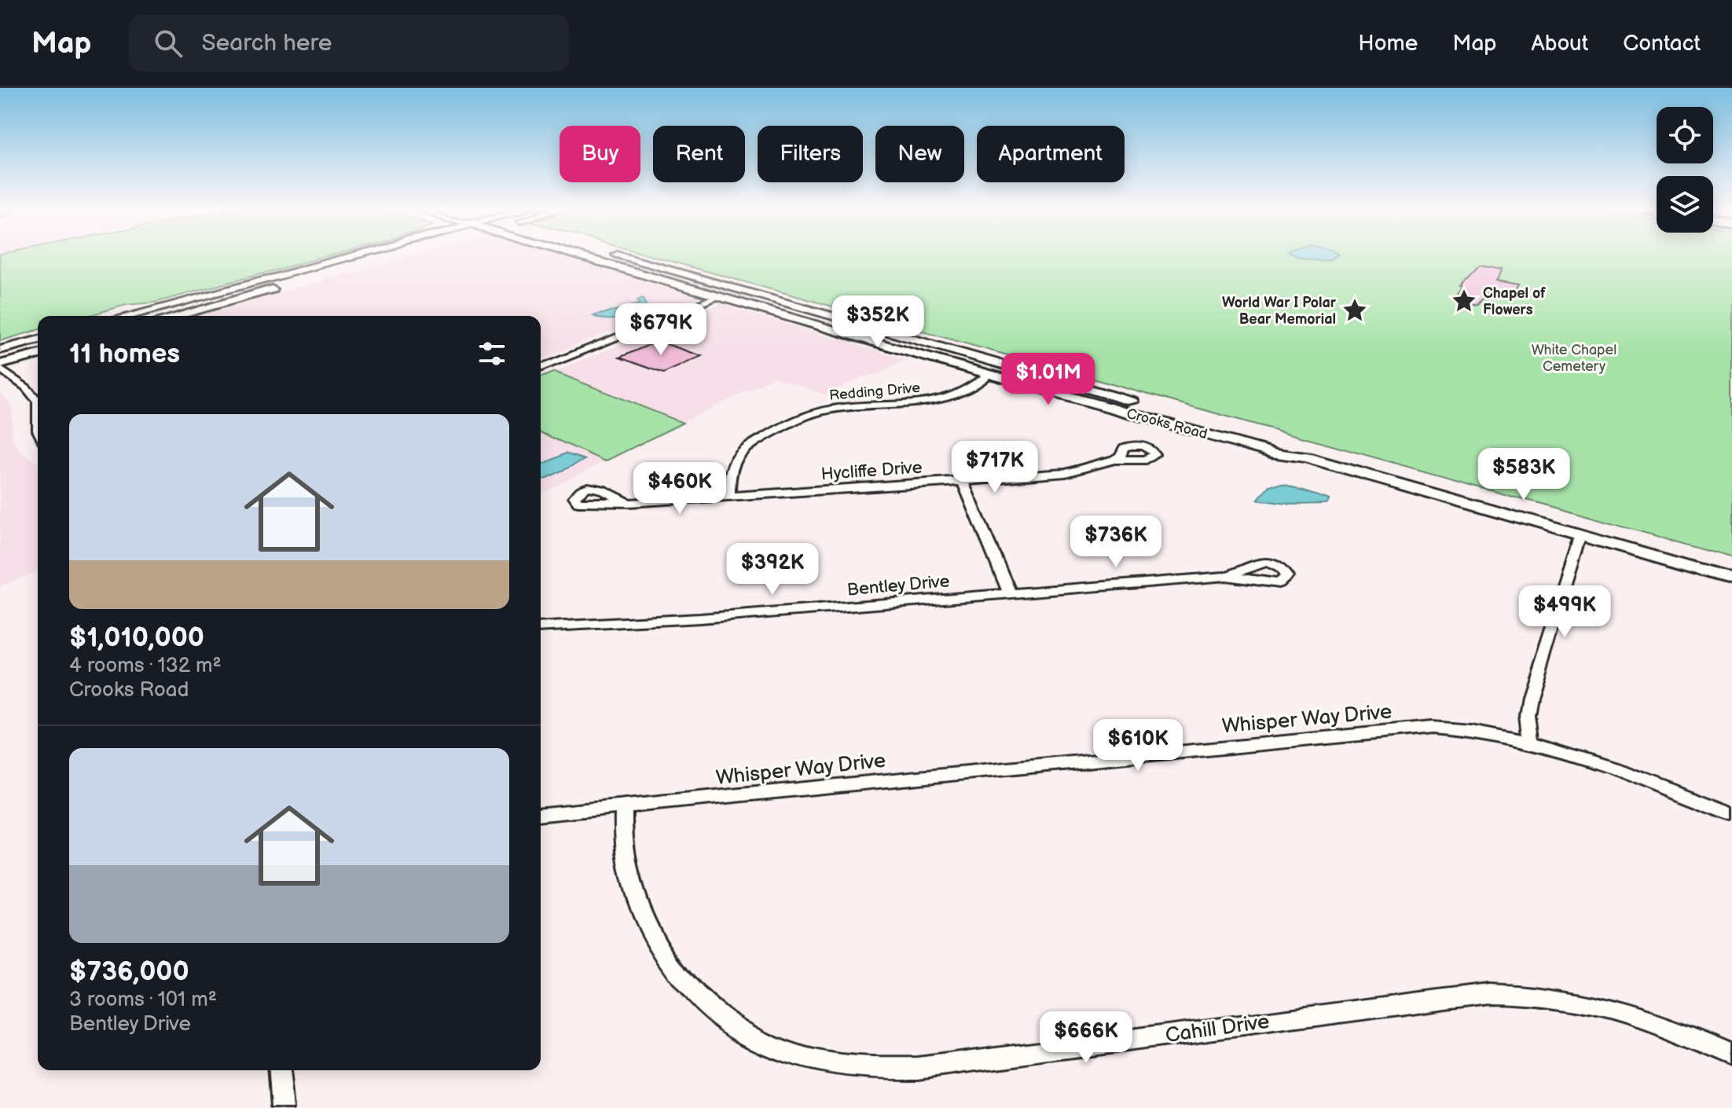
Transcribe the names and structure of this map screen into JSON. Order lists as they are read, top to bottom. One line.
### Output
{"streets":{"main road":["Crooks Road"],"street":["Redding Drive","Hycliffe Drive","Bentley Drive","Whisper Way Drive","Cahill Drive"]},"crossings":[["Redding Drive","Crooks Road"],["Redding Drive","Hycliffe Drive"],["Whisper Way Drive","Cahill Drive"]],"parks":["White Chapel Cemetery"],"places":{"place":["Chapel of Flowers","World War I Polar Bear Memorial"]},"page":{"header":"Map","search":"Search here","nav":["Home","Map","About","Contact"],"chip":["Buy","Rent","Filters","New","Apartment"],"price":["$352K","$679K","$1.01M","$717K","$583K","$460K","$736K","$392K","$499K","$610K","$666K"],"heading":"11 homes","list":[{"name":"$1,010,000","note":"4 rooms · 132 m² · Crooks Road"},{"name":"$736,000","note":"3 rooms · 101 m² · Bentley Drive"}]}}
